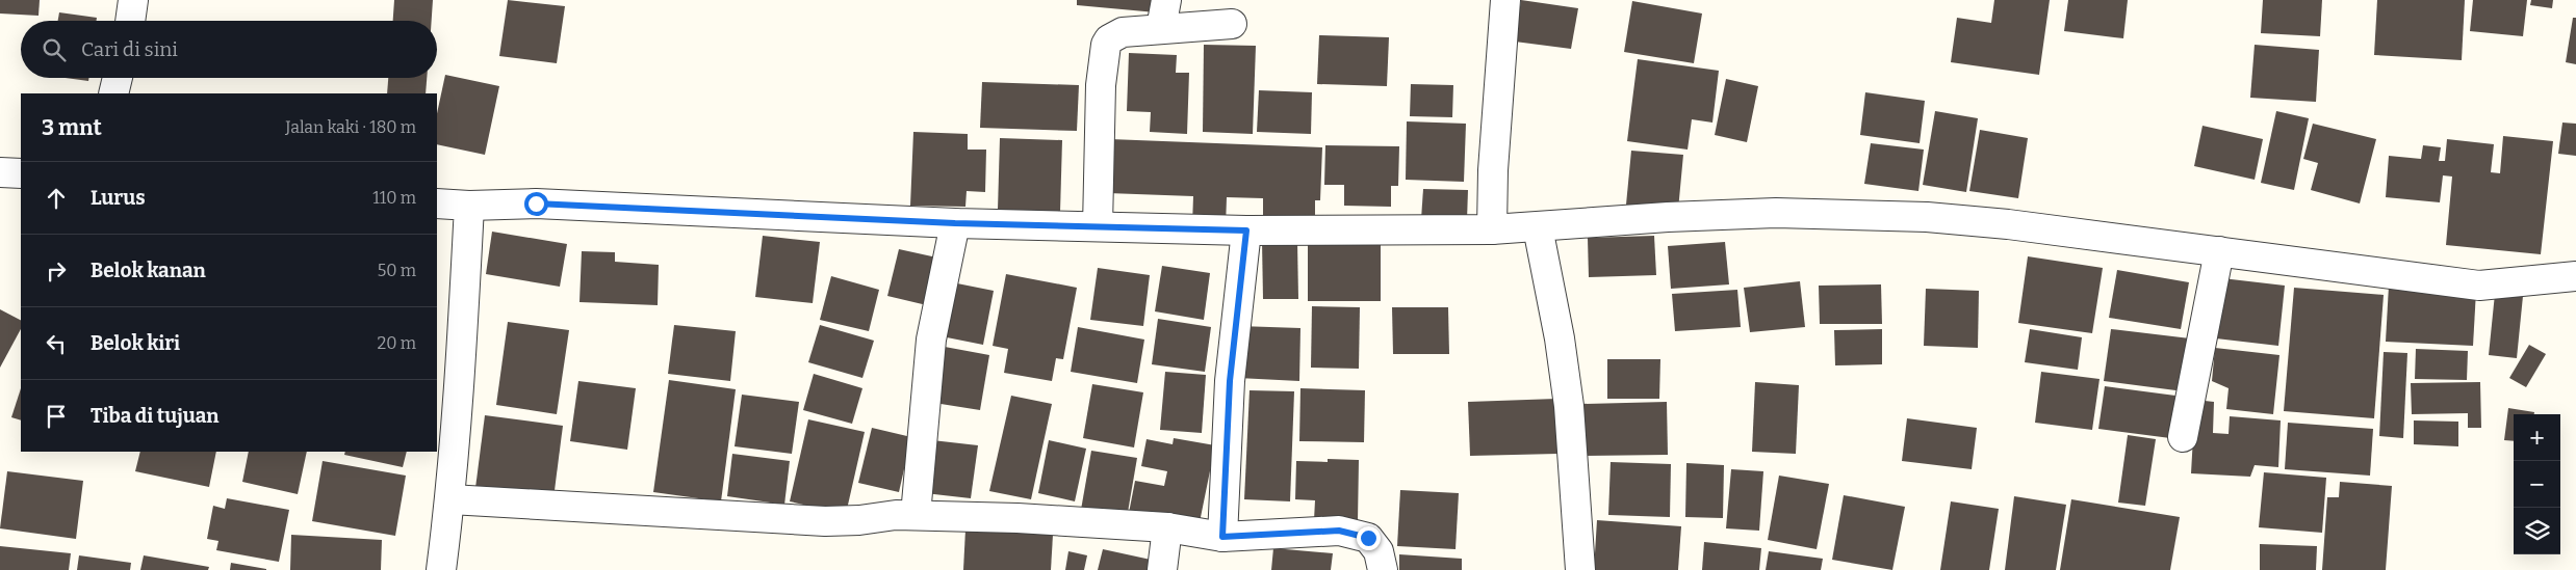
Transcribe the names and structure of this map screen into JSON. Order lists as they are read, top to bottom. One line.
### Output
{"page":{"search":"Cari di sini","heading":["3 mnt","Jalan kaki · 180 m"],"list":[["Lurus","110 m"],["Belok kanan","50 m"],["Belok kiri","20 m"],"Tiba di tujuan"],"map_buttons":["+","−"]}}
